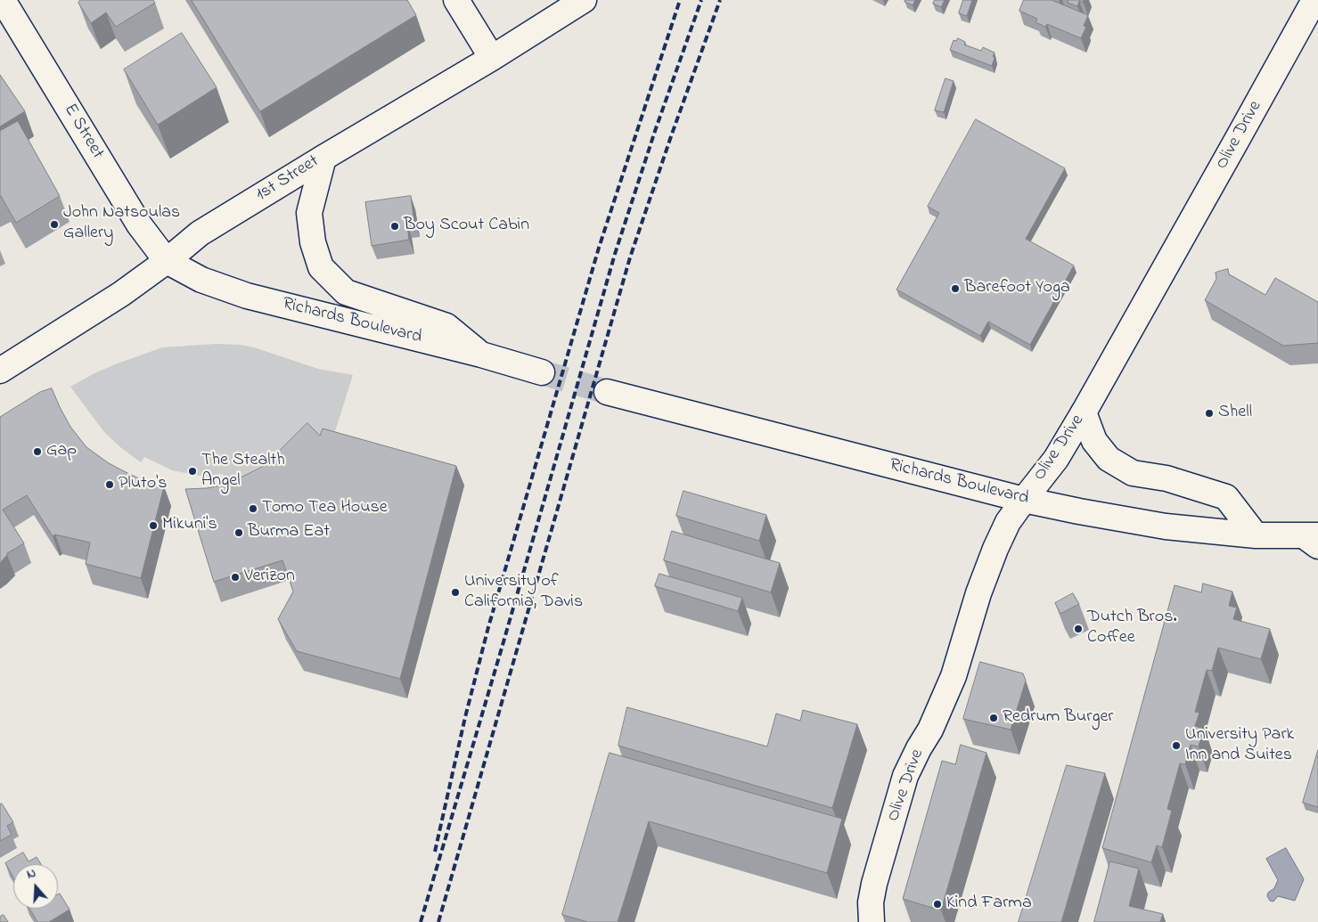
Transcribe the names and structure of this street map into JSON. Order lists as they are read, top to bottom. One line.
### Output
{"streets":{"street":["E Street","Olive Drive","1st Street","Richards Boulevard"]},"crossings":[["E Street","1st Street"],["E Street","Richards Boulevard"],["Olive Drive","Richards Boulevard"],["1st Street","Richards Boulevard"]],"places":["John Natsoulas Gallery","Boy Scout Cabin","Barefoot Yoga","Shell","Gap","The Stealth Angel","Pluto's","Tomo Tea House","Mikuni's","Burma Eat","Verizon","University of California, Davis","Dutch Bros. Coffee","Redrum Burger","University Park Inn and Suites","Kind Farma"],"north":"top"}
